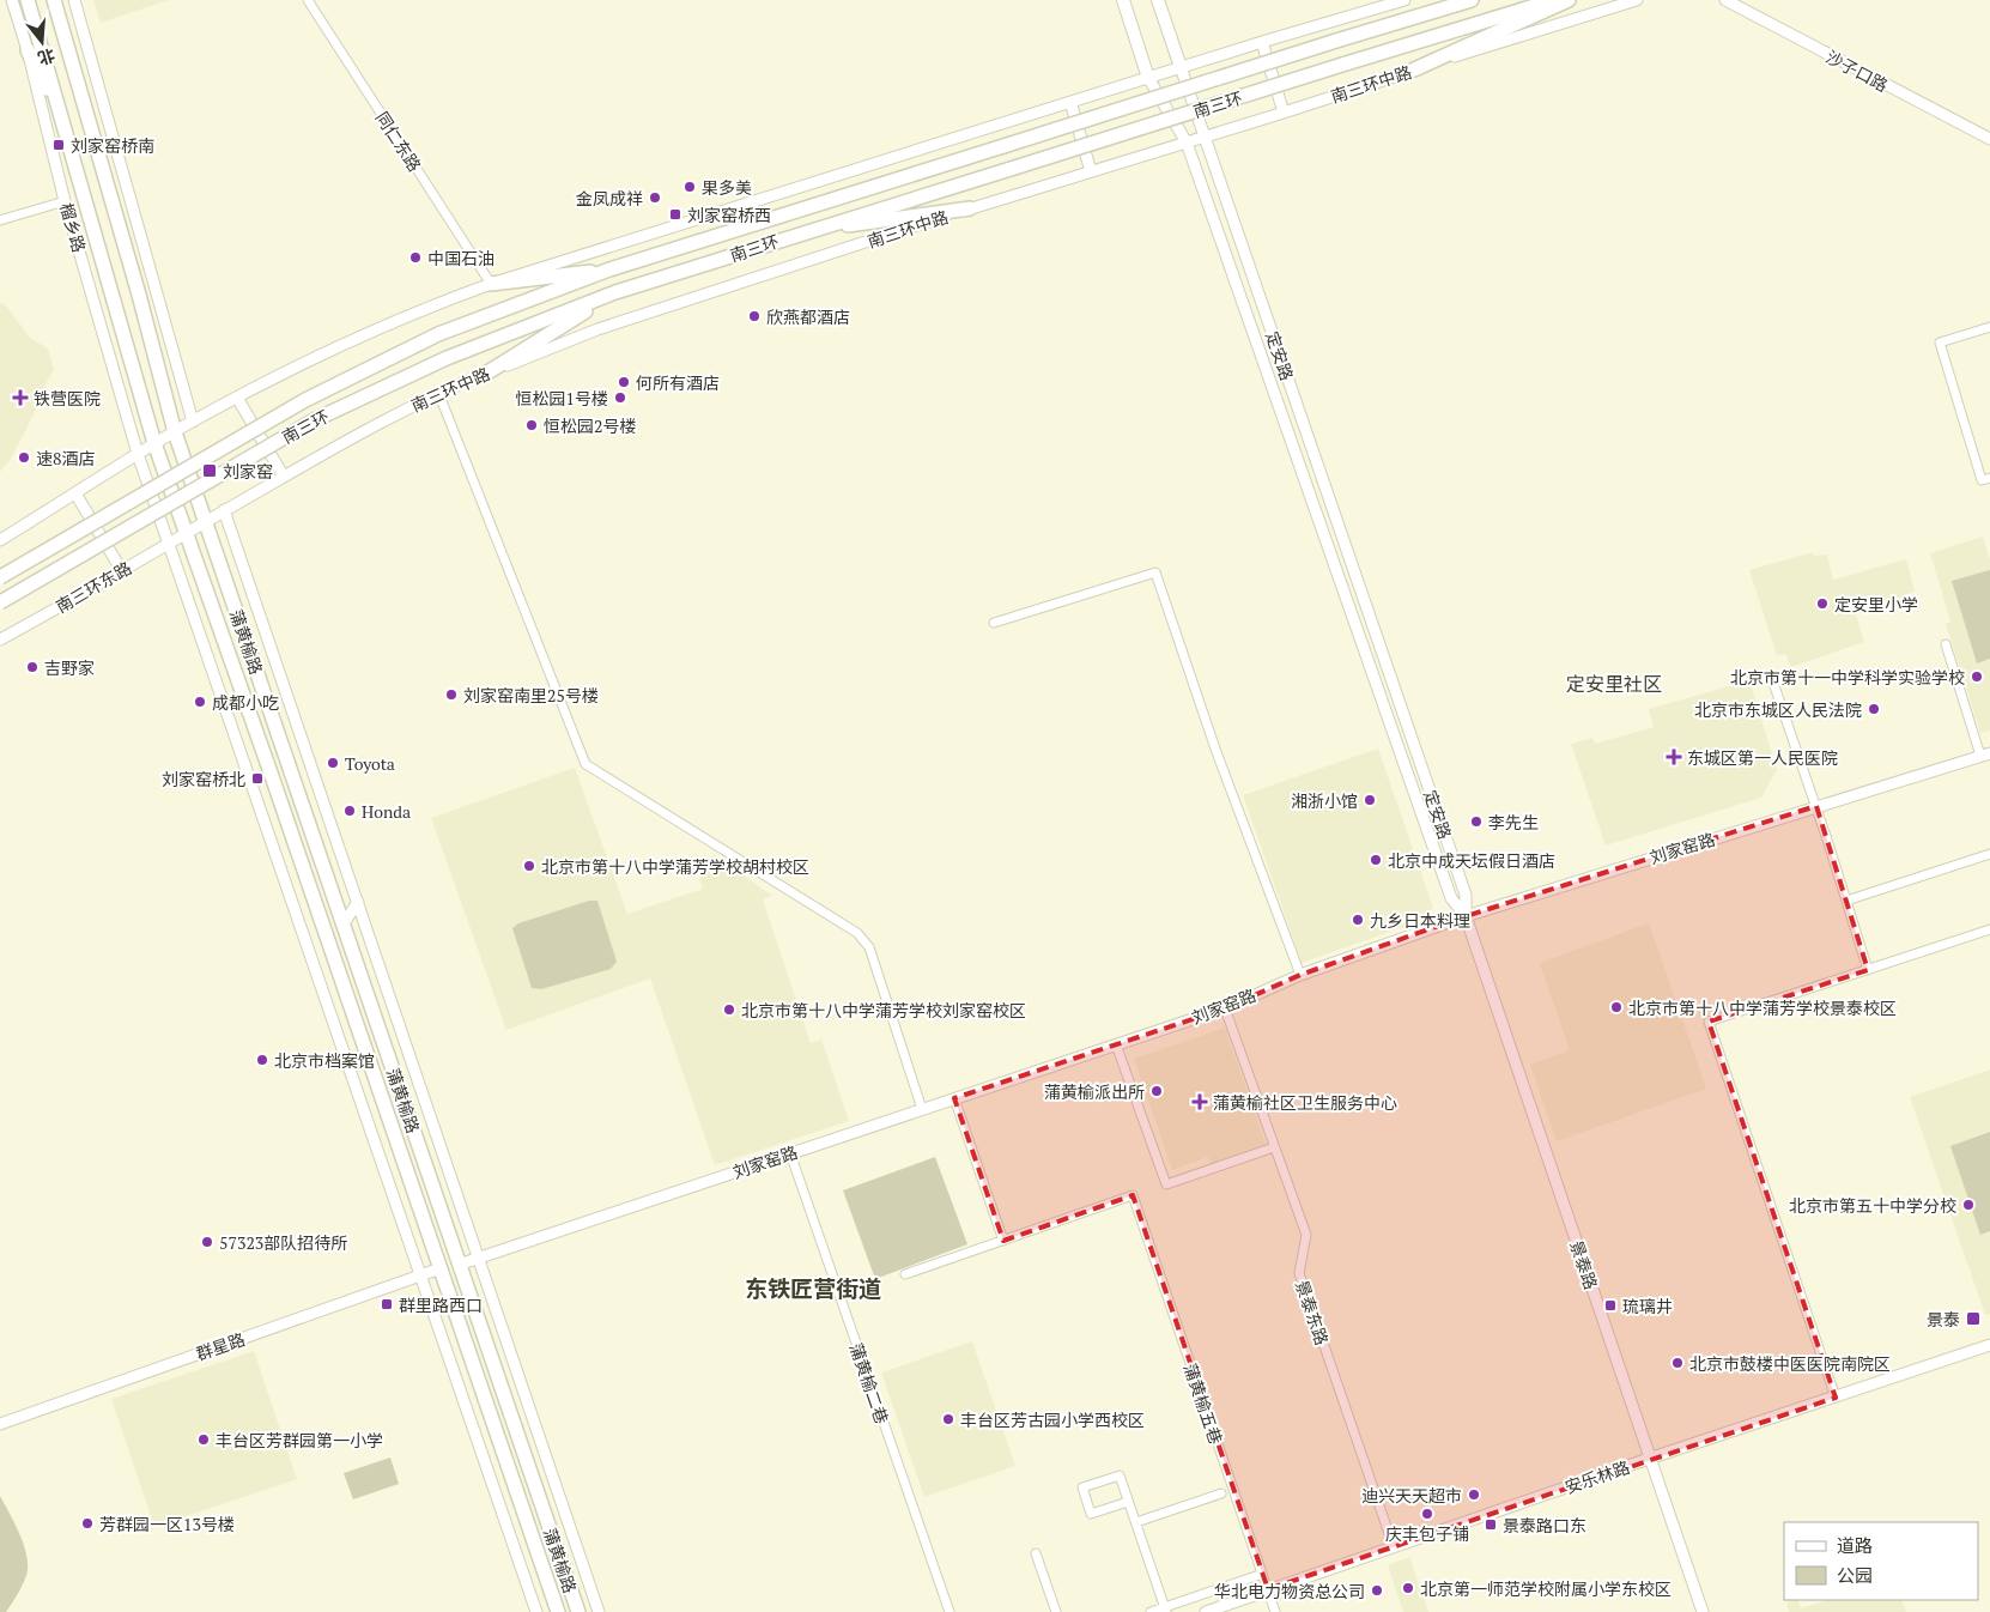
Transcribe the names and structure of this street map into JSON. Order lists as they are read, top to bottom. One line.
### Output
{"streets":{"main road":["南三环","榴乡路","蒲黄榆路"],"street":["沙子口路","南三环中路","同仁东路","定安路","南三环东路","刘家窑路","景泰路","景泰东路","群星路","蒲黄榆二巷","蒲黄榆五巷","安乐林路"]},"crossings":[["南三环中路","榴乡路"],["南三环中路","定安路"],["南三环中路","南三环东路"],["南三环中路","蒲黄榆路"],["榴乡路","南三环东路"],["榴乡路","蒲黄榆路"],["榴乡路","群星路"],["定安路","刘家窑路"],["定安路","景泰路"],["南三环东路","蒲黄榆路"],["蒲黄榆路","刘家窑路"],["蒲黄榆路","群星路"],["刘家窑路","景泰路"],["刘家窑路","景泰东路"],["刘家窑路","蒲黄榆二巷"],["景泰路","安乐林路"],["景泰东路","安乐林路"],["蒲黄榆五巷","安乐林路"]],"districts":["定安里社区","东铁匠营街道"],"places":{"transit":["刘家窑桥南","刘家窑桥西","刘家窑","刘家窑桥北","群里路西口","琉璃井","景泰","景泰路口东"],"other":["果多美","金凤成祥","中国石油","欣燕都酒店","何所有酒店","恒松园1号楼","恒松园2号楼","速8酒店","定安里小学","吉野家","北京市第十一中学科学实验学校","刘家窑南里25号楼","成都小吃","北京市东城区人民法院","Toyota","湘浙小馆","Honda","李先生","北京中成天坛假日酒店","北京市第十八中学蒲芳学校胡村校区","九乡日本料理","北京市第十八中学蒲芳学校景泰校区","北京市第十八中学蒲芳学校刘家窑校区","北京市档案馆","蒲黄榆派出所","北京市第五十中学分校","57323部队招待所","北京市鼓楼中医医院南院区","丰台区芳古园小学西校区","丰台区芳群园第一小学","迪兴天天超市","庆丰包子铺","芳群园一区13号楼","北京第一师范学校附属小学东校区","华北电力物资总公司"],"health":["铁营医院","东城区第一人民医院","蒲黄榆社区卫生服务中心"]},"legend":["道路","公园"],"north":"bottom"}
